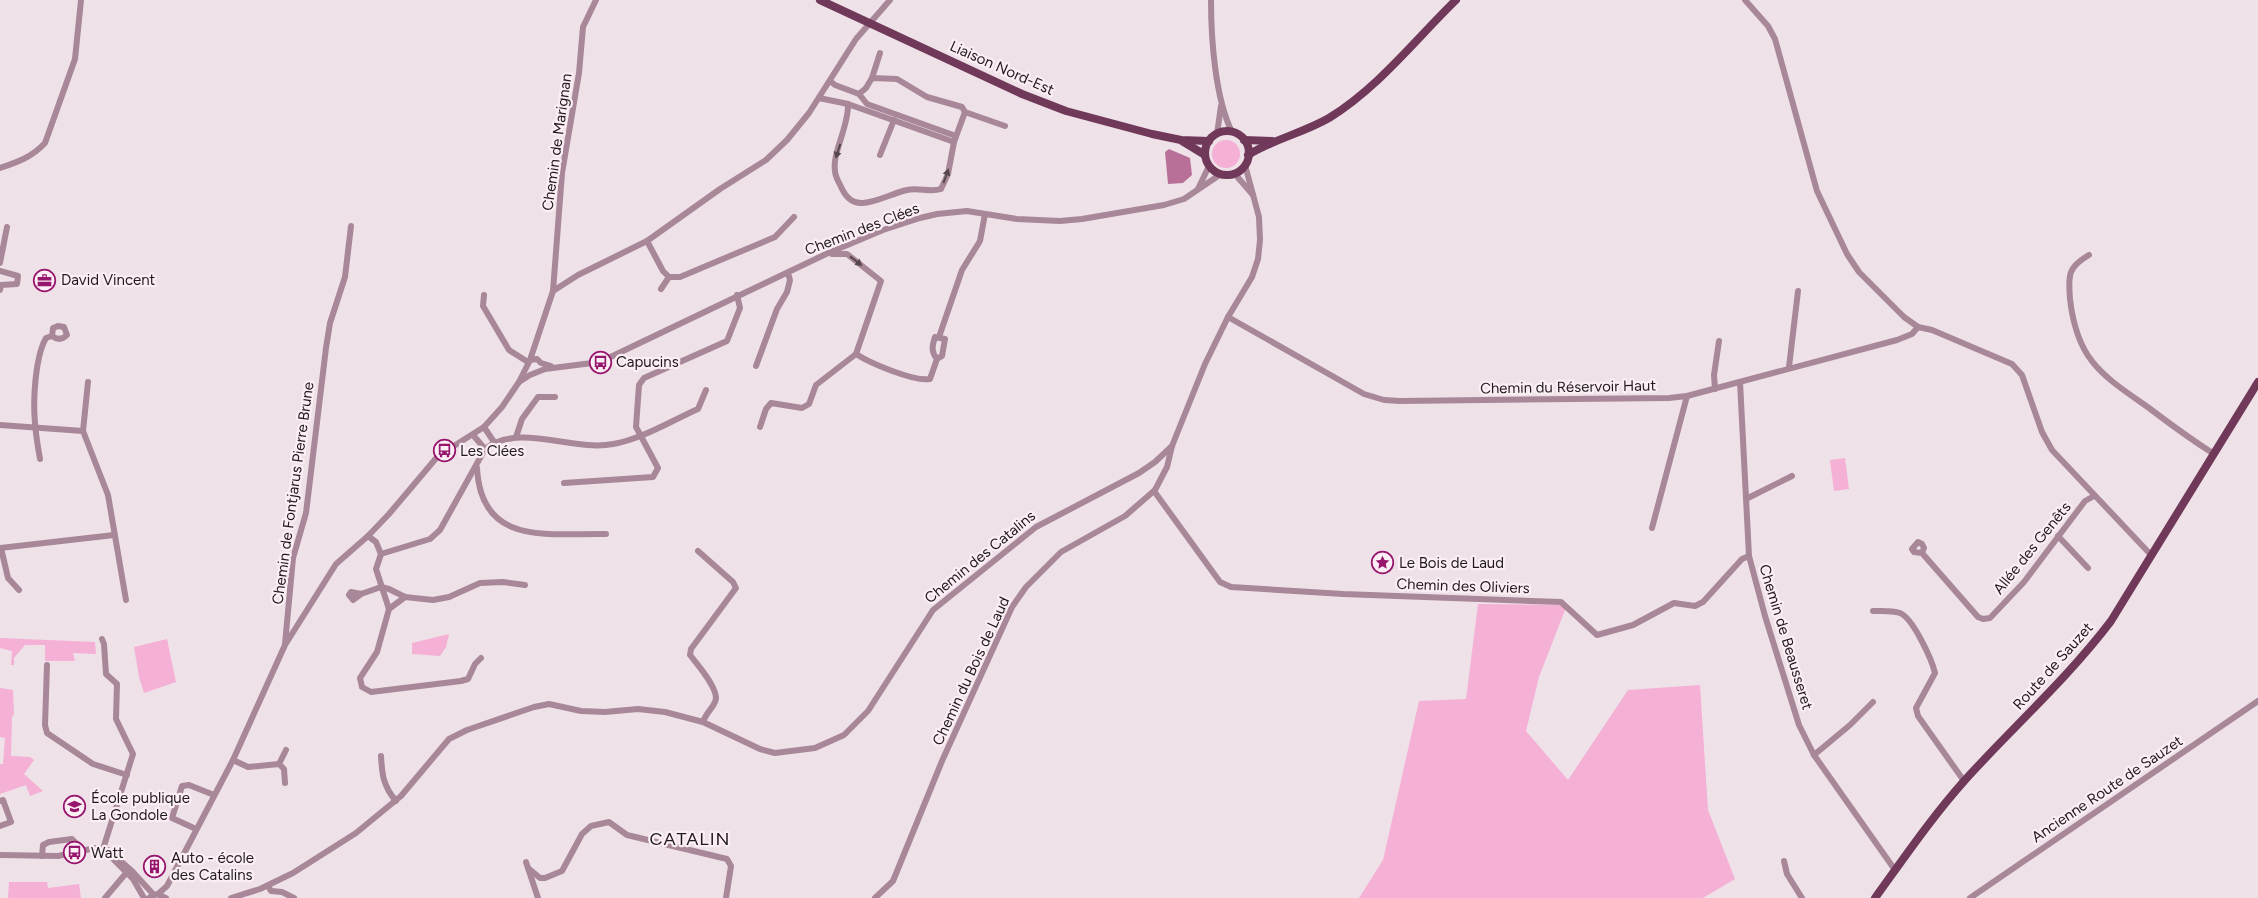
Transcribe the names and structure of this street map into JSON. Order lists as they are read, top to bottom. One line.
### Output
{"streets":{"main road":["Liaison Nord-Est","Route de Sauzet"],"street":["Chemin de Marignan","Chemin des Clées","Chemin du Réservoir Haut","Chemin de Fontjarus Pierre Brune","Allée des Genêts","Chemin des Catalins","Chemin des Oliviers","Chemin de Beausseret","Chemin du Bois de Laud","Ancienne Route de Sauzet"]},"crossings":[["Liaison Nord-Est","Chemin des Clées"],["Liaison Nord-Est","Chemin du Bois de Laud"],["Chemin de Marignan","Chemin des Clées"],["Chemin des Clées","Chemin du Bois de Laud"],["Chemin du Réservoir Haut","Chemin de Beausseret"],["Chemin du Réservoir Haut","Chemin du Bois de Laud"],["Chemin des Catalins","Chemin du Bois de Laud"],["Chemin des Oliviers","Chemin de Beausseret"],["Chemin des Oliviers","Chemin du Bois de Laud"],["Chemin de Beausseret","Route de Sauzet"]],"districts":["CATALIN"],"places":{"office":["David Vincent"],"bus stop":["Capucins","Les Clées","Watt"],"place":["Le Bois de Laud"],"school or university":["École publique La Gondole"],"building":["Auto - école des Catalins"]}}
